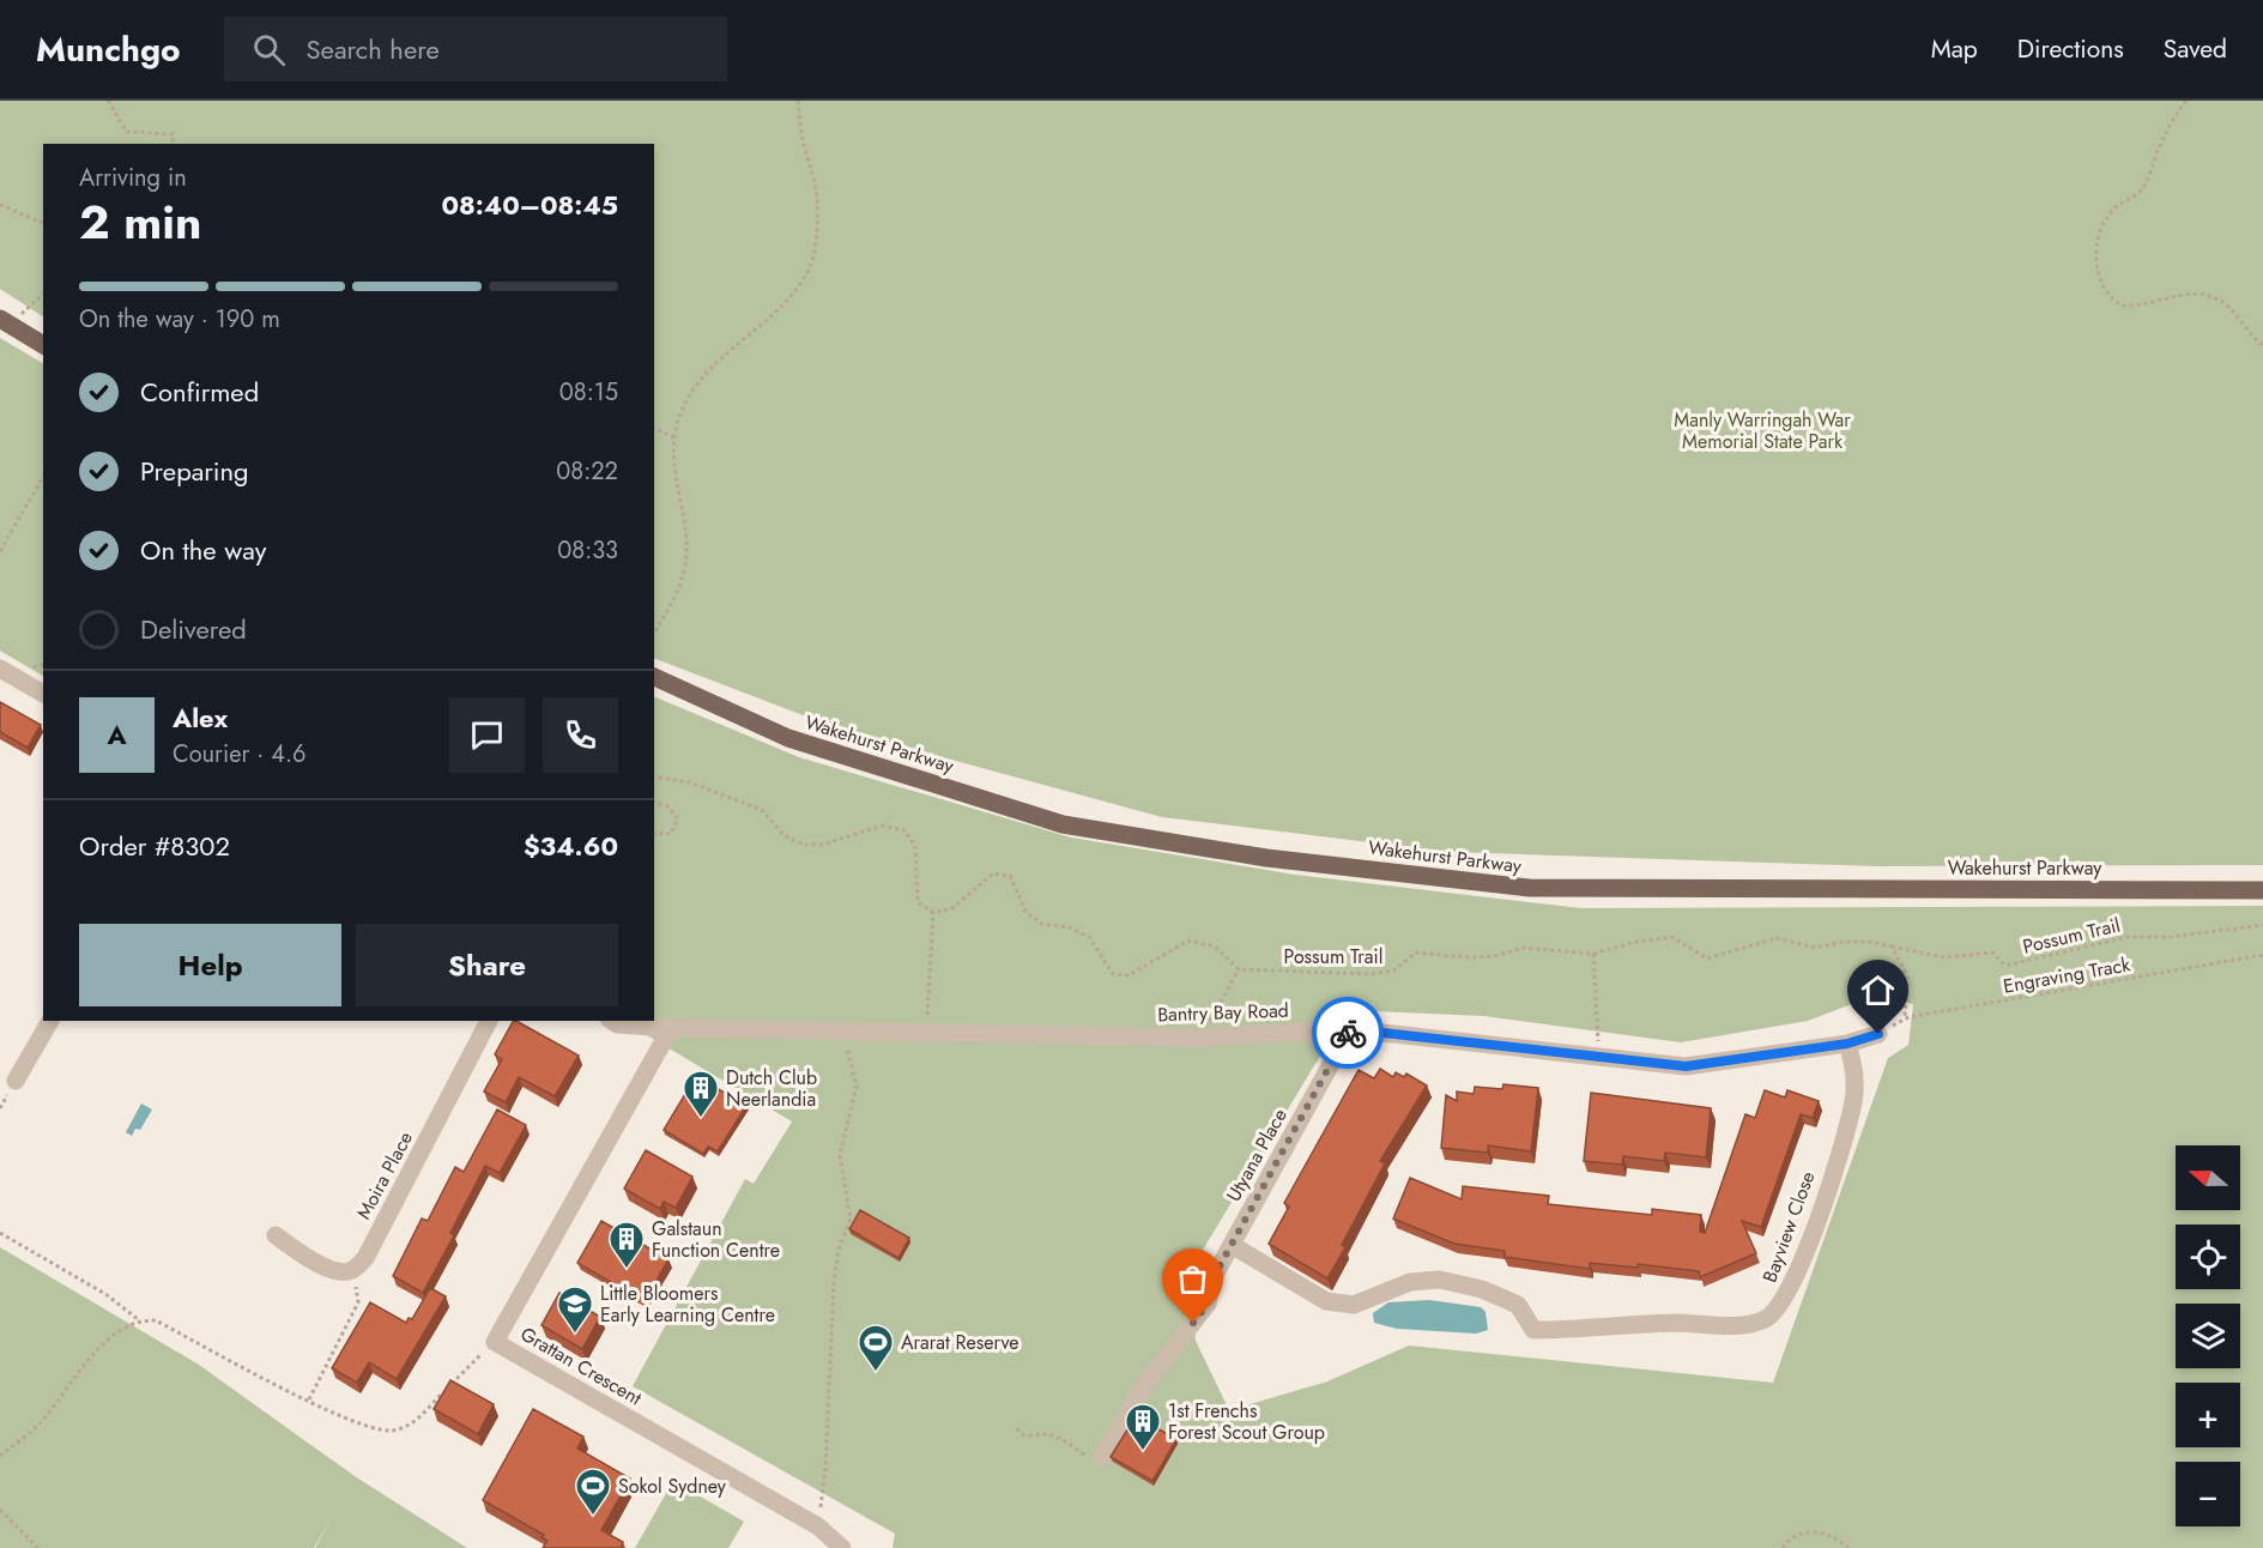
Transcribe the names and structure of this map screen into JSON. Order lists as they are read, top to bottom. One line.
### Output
{"streets":{"main road":["Wakehurst Parkway"],"street":["Bantry Bay Road","Utyana Place","Moira Place","Bayview Close","Grattan Crescent"],"path":["Possum Trail","Engraving Track"]},"crossings":[["Engraving Track","Bantry Bay Road"],["Bantry Bay Road","Utyana Place"],["Bantry Bay Road","Bayview Close"],["Bantry Bay Road","Grattan Crescent"],["Utyana Place","Bayview Close"]],"parks":["Manly Warringah War Memorial State Park"],"places":{"building":["Dutch Club Neerlandia","Galstaun Function Centre","1st Frenchs Forest Scout Group"],"school or university":["Little Bloomers Early Learning Centre"],"sports":["Ararat Reserve","Sokol Sydney"]},"north":"left","page":{"header":"Munchgo","search":"Search here","nav":["Map","Directions","Saved"],"heading":["2 min","Arriving in","08:40–08:45"],"panel":["Alex","Courier · 4.6","Order #8302","$34.60"],"bar":"On the way · 190 m","list":[["Confirmed","08:15"],["Preparing","08:22"],["On the way","08:33"],"Delivered"],"round":"A","buttons":["Help","Share"],"map_buttons":["+","−"]}}
